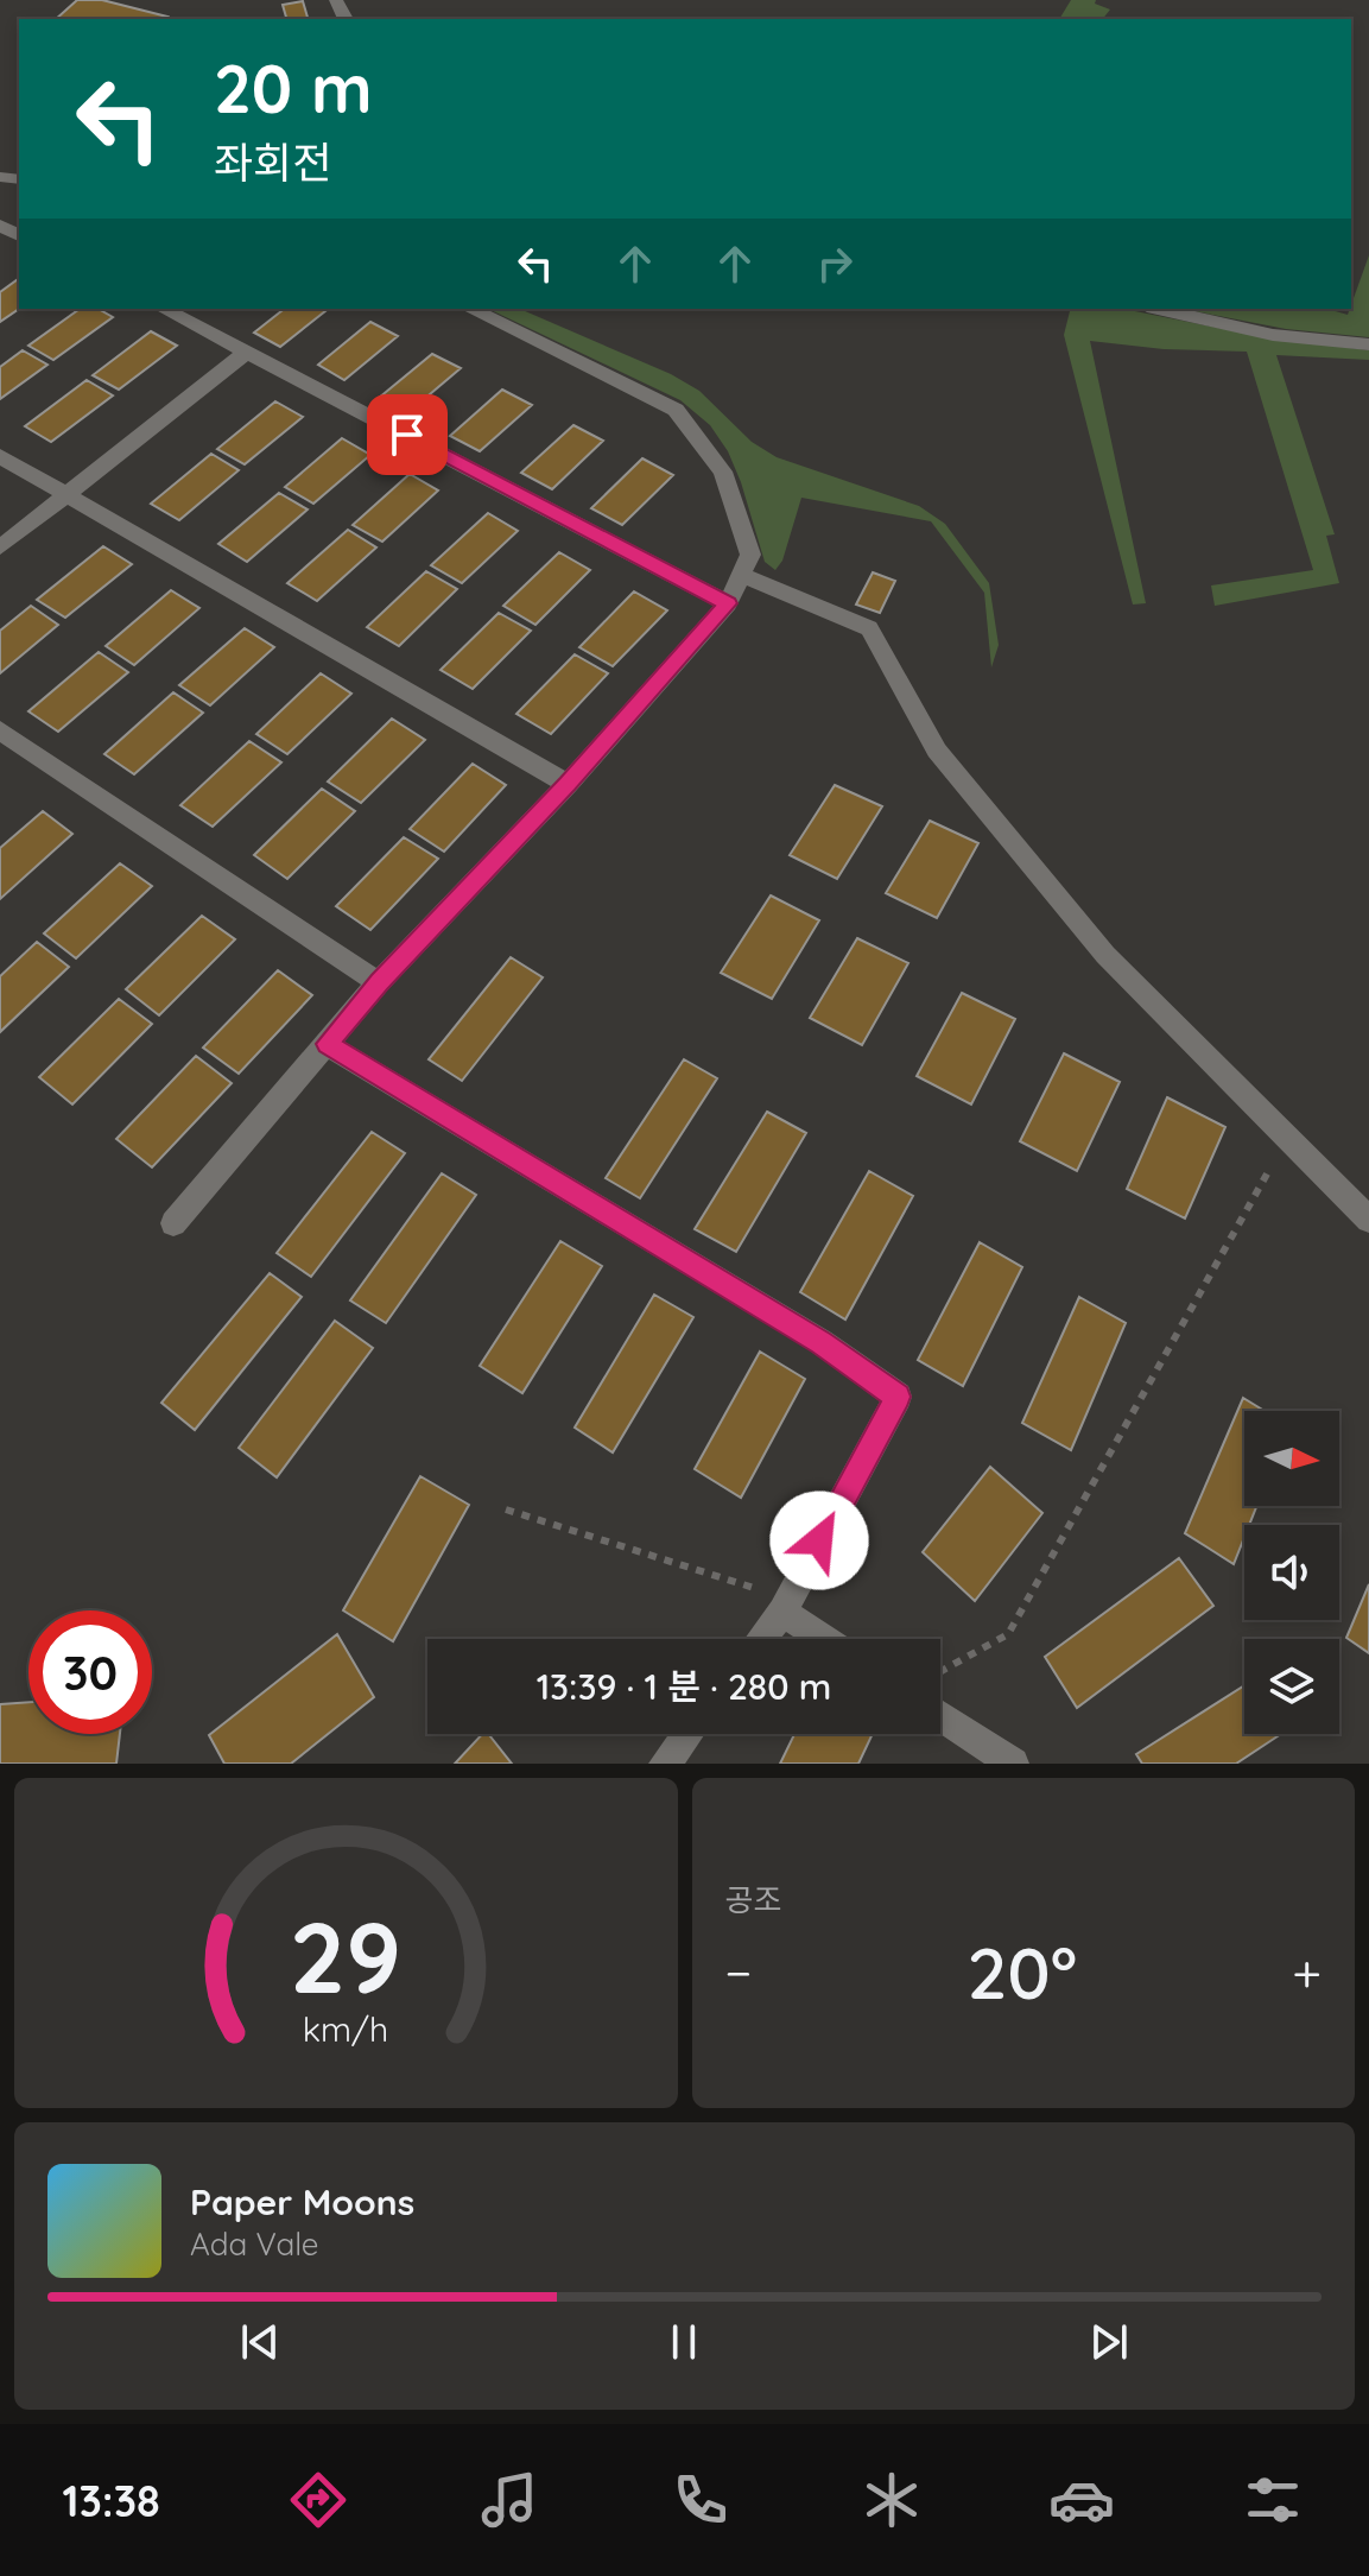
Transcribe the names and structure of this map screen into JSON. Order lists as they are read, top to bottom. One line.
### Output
{"north":"right","page":{"turn":["20 m","좌회전"],"limit":"30","trip":"13:39 · 1 분 · 280 m","tile":"공조","heat":["−","20°","+"],"song":["Paper Moons","Ada Vale"],"tabs":"13:38","gauge":["29","km/h"]}}
